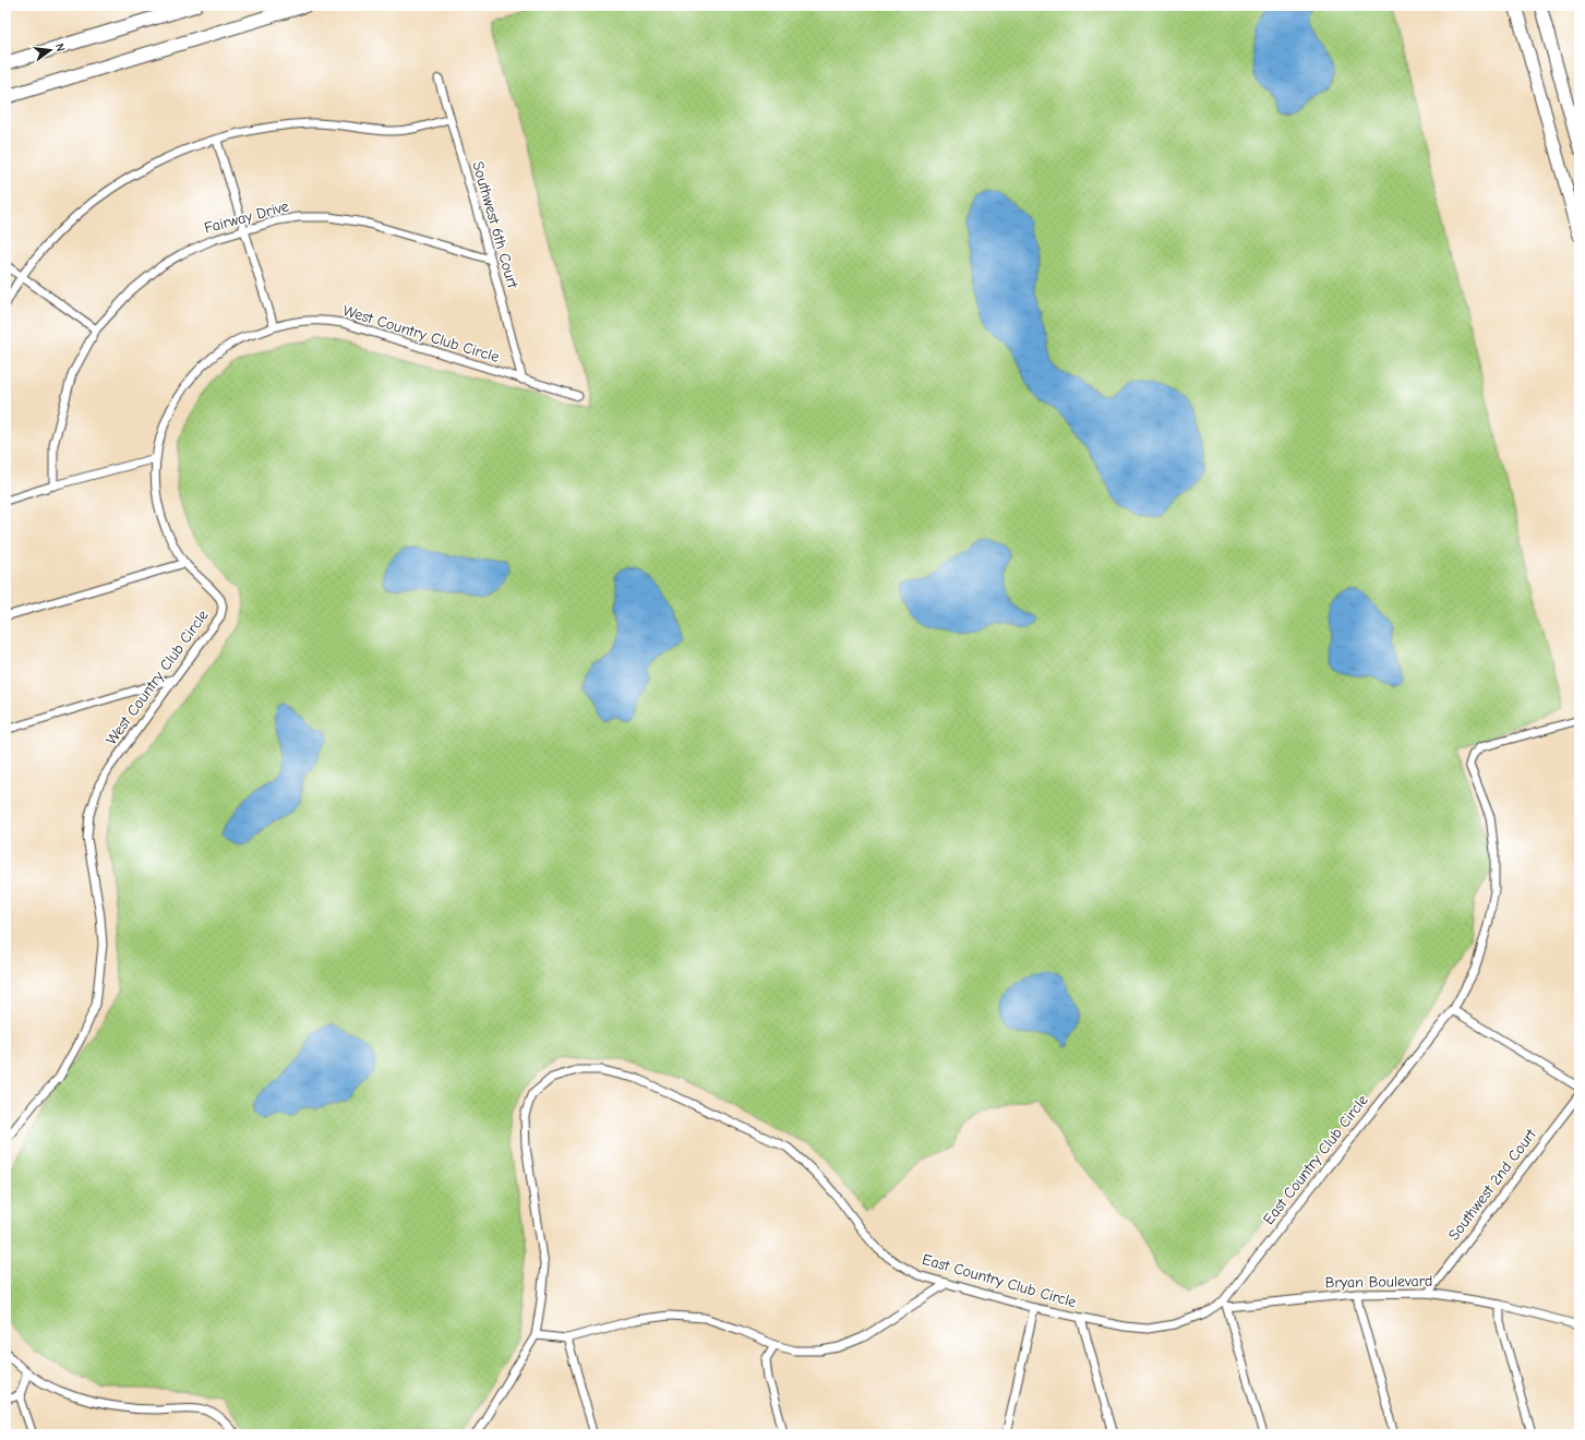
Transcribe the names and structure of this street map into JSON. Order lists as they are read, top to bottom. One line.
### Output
{"streets":{"street":["Fairway Drive","Southwest 6th Court","West Country Club Circle","East Country Club Circle","Southwest 2nd Court","Bryan Boulevard"]},"crossings":[["Fairway Drive","Southwest 6th Court"],["Southwest 6th Court","West Country Club Circle"],["East Country Club Circle","Bryan Boulevard"],["Southwest 2nd Court","Bryan Boulevard"]],"north":"right"}
